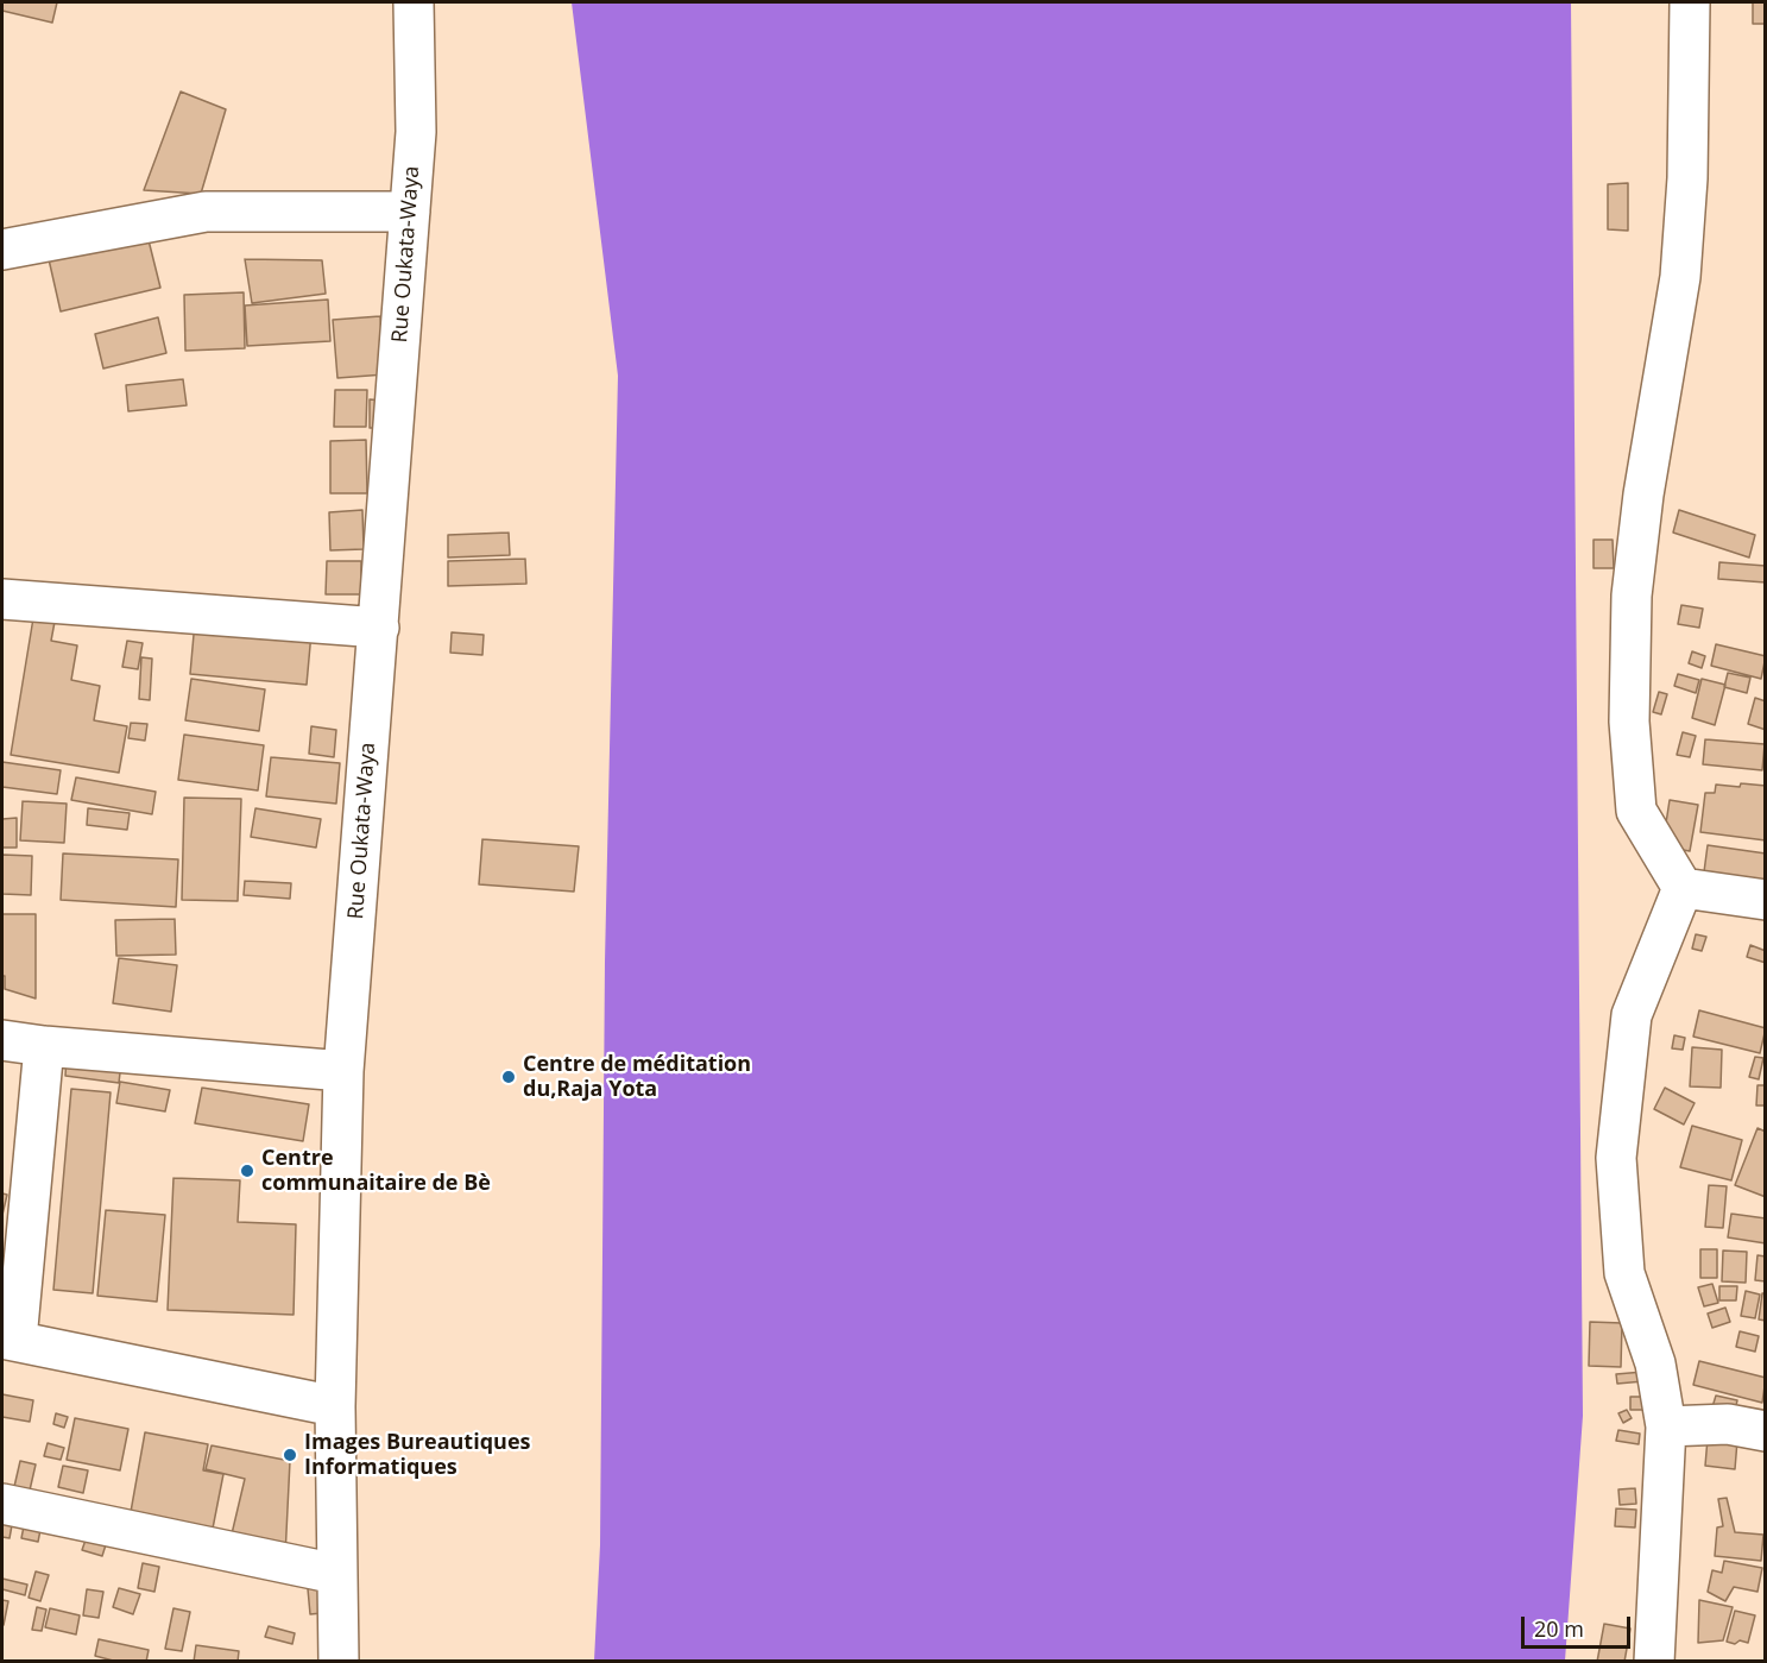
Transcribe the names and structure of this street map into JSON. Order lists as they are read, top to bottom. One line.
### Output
{"streets":{"street":["Rue Oukata-Waya"]},"places":["Centre de méditation du,Raja Yota","Centre communaitaire de Bè","Images Bureautiques Informatiques"],"scale_bar":"20 m"}
